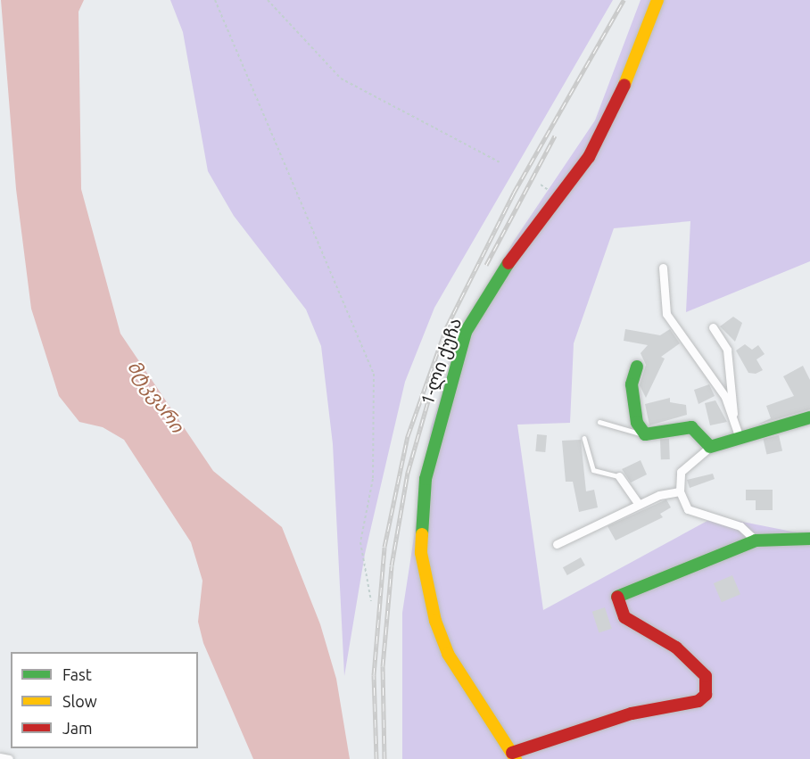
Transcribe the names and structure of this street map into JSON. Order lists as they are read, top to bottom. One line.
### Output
{"streets":{"main road":["1-ლი ქუჩა"]},"water":["მტკვარი"],"legend":["Fast","Slow","Jam"]}
